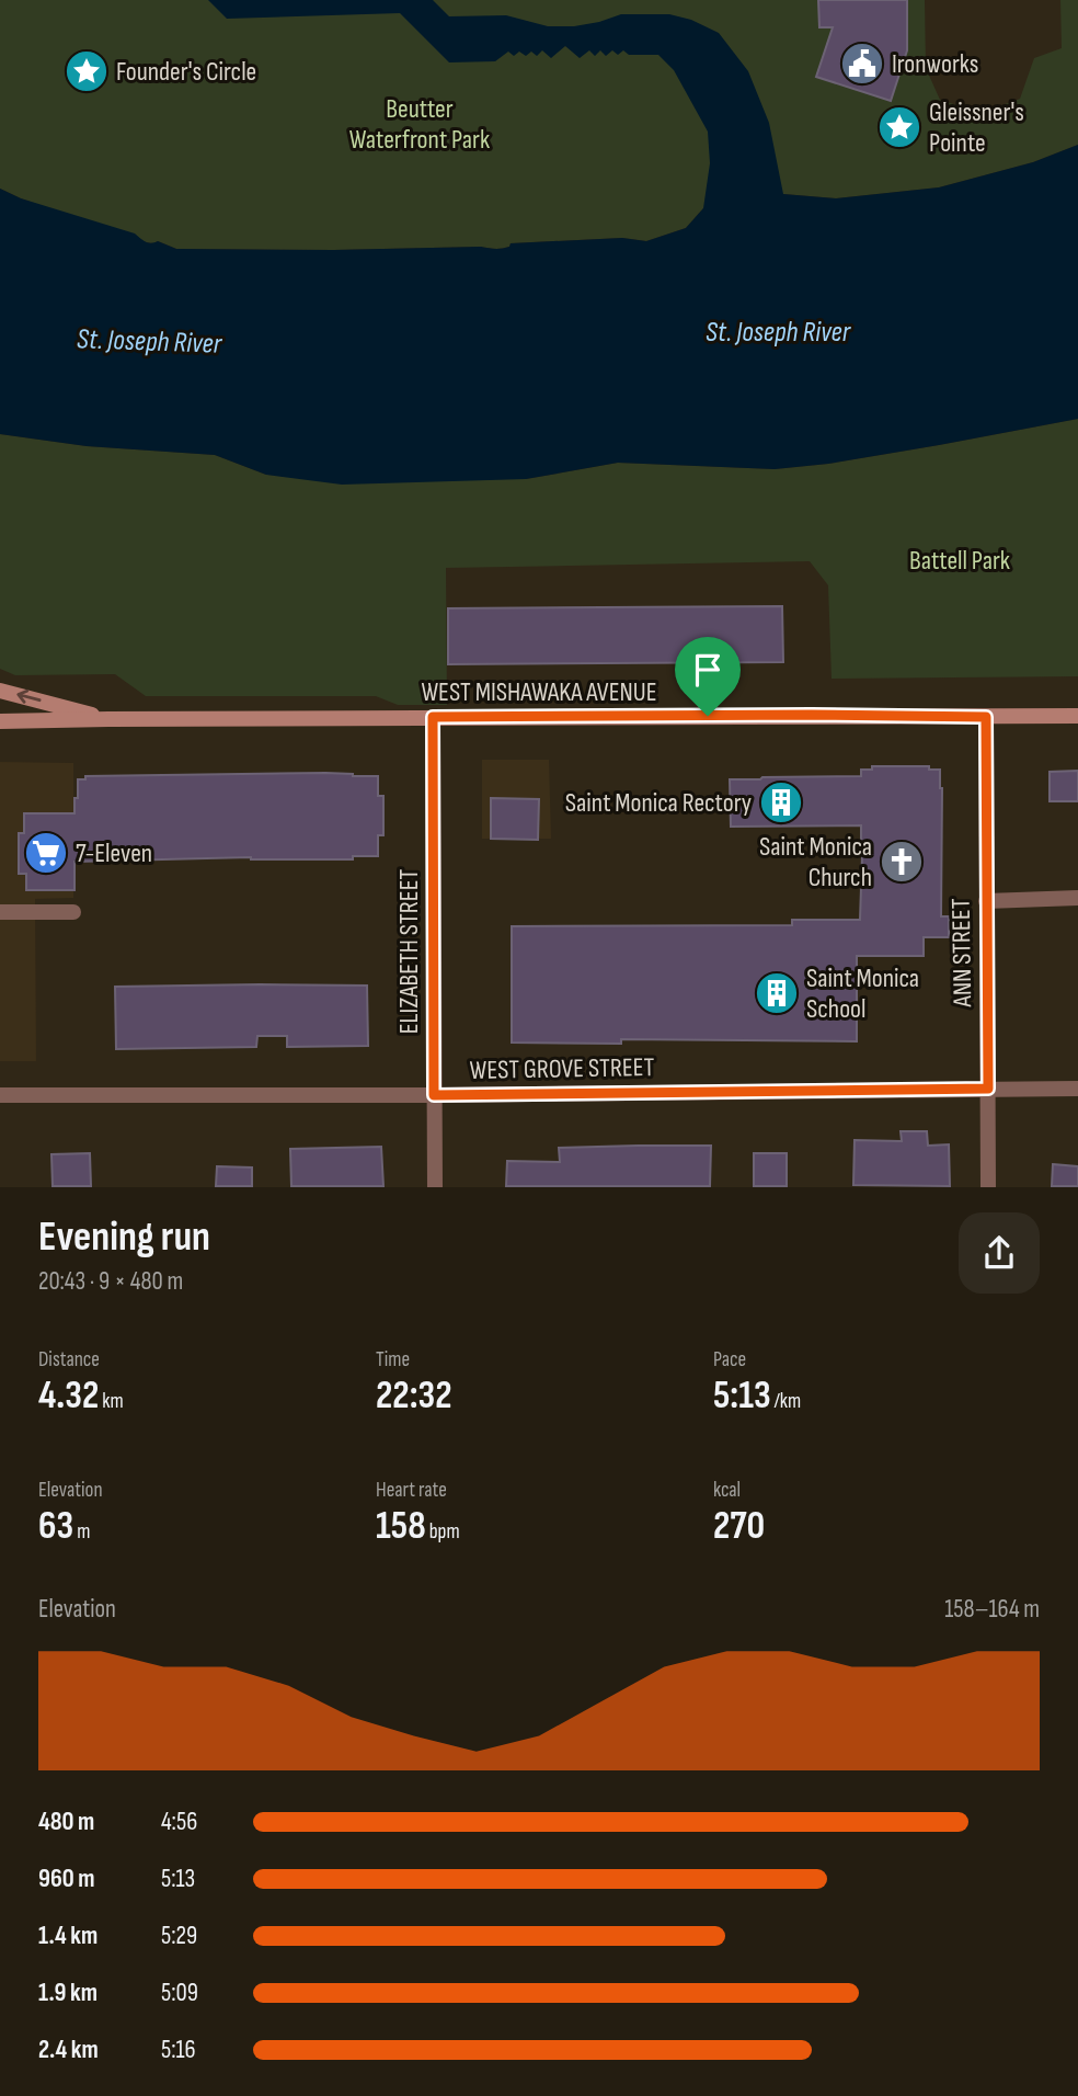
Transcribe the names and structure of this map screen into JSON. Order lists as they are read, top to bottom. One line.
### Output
{"streets":{"main road":["WEST MISHAWAKA AVENUE"],"street":["ELIZABETH STREET","ANN STREET","WEST GROVE STREET"]},"crossings":[["WEST MISHAWAKA AVENUE","ELIZABETH STREET"],["WEST MISHAWAKA AVENUE","ANN STREET"],["ELIZABETH STREET","WEST GROVE STREET"],["ANN STREET","WEST GROVE STREET"]],"water":["St. Joseph River"],"parks":["Beutter Waterfront Park","Battell Park"],"places":{"public building":["Ironworks"],"place":["Founder's Circle","Gleissner's Pointe"],"building":["Saint Monica Rectory","Saint Monica School"],"supermarket":["7-Eleven"],"church":["Saint Monica Church"]},"page":{"heading":["Evening run","20:43 · 9 × 480 m"],"stats":[["Distance","4.32 km"],["Time","22:32"],["Pace","5:13 /km"],["Elevation","63 m"],["Heart rate","158 bpm"],["kcal","270"]],"chart":["Elevation","158–164 m"],"list":[{"name":"480 m","note":"4:56"},{"name":"960 m","note":"5:13"},{"name":"1.4 km","note":"5:29"},{"name":"1.9 km","note":"5:09"},{"name":"2.4 km","note":"5:16"}]}}
